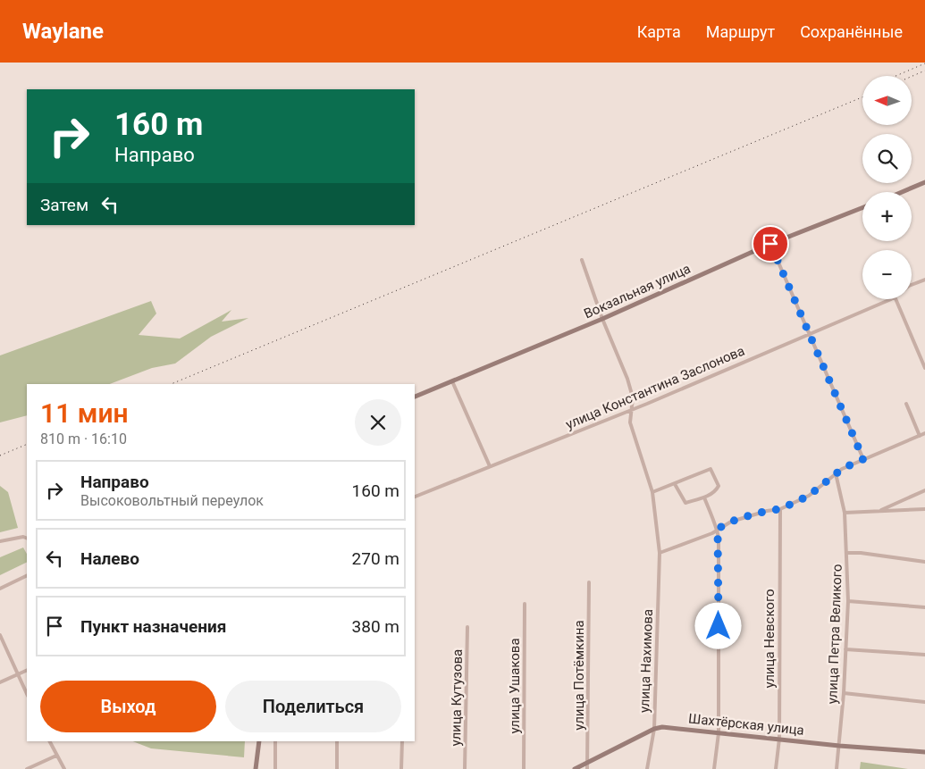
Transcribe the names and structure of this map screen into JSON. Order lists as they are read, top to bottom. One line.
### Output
{"streets":{"main road":["Вокзальная улица","Шахтёрская улица"],"street":["улица Константина Заслонова","улица Петра Великого","улица Невского","улица Нахимова","улица Потёмкина","улица Ушакова","улица Кутузова"]},"crossings":[["Вокзальная улица","улица Нахимова"],["улица Константина Заслонова","улица Нахимова"],["улица Петра Великого","Шахтёрская улица"],["улица Невского","Шахтёрская улица"],["улица Нахимова","Шахтёрская улица"],["улица Потёмкина","Шахтёрская улица"]],"north":"left","page":{"header":"Waylane","nav":["Карта","Маршрут","Сохранённые"],"map_buttons":["+","−"],"turn":["160 m","Направо"],"then":"Затем","heading":["11 мин","810 m · 16:10"],"list":[{"name":"Направо","note":"Высоковольтный переулок","value":"160 m"},{"name":"Налево","value":"270 m"},{"name":"Пункт назначения","value":"380 m"}],"buttons":["Выход","Поделиться"]}}
